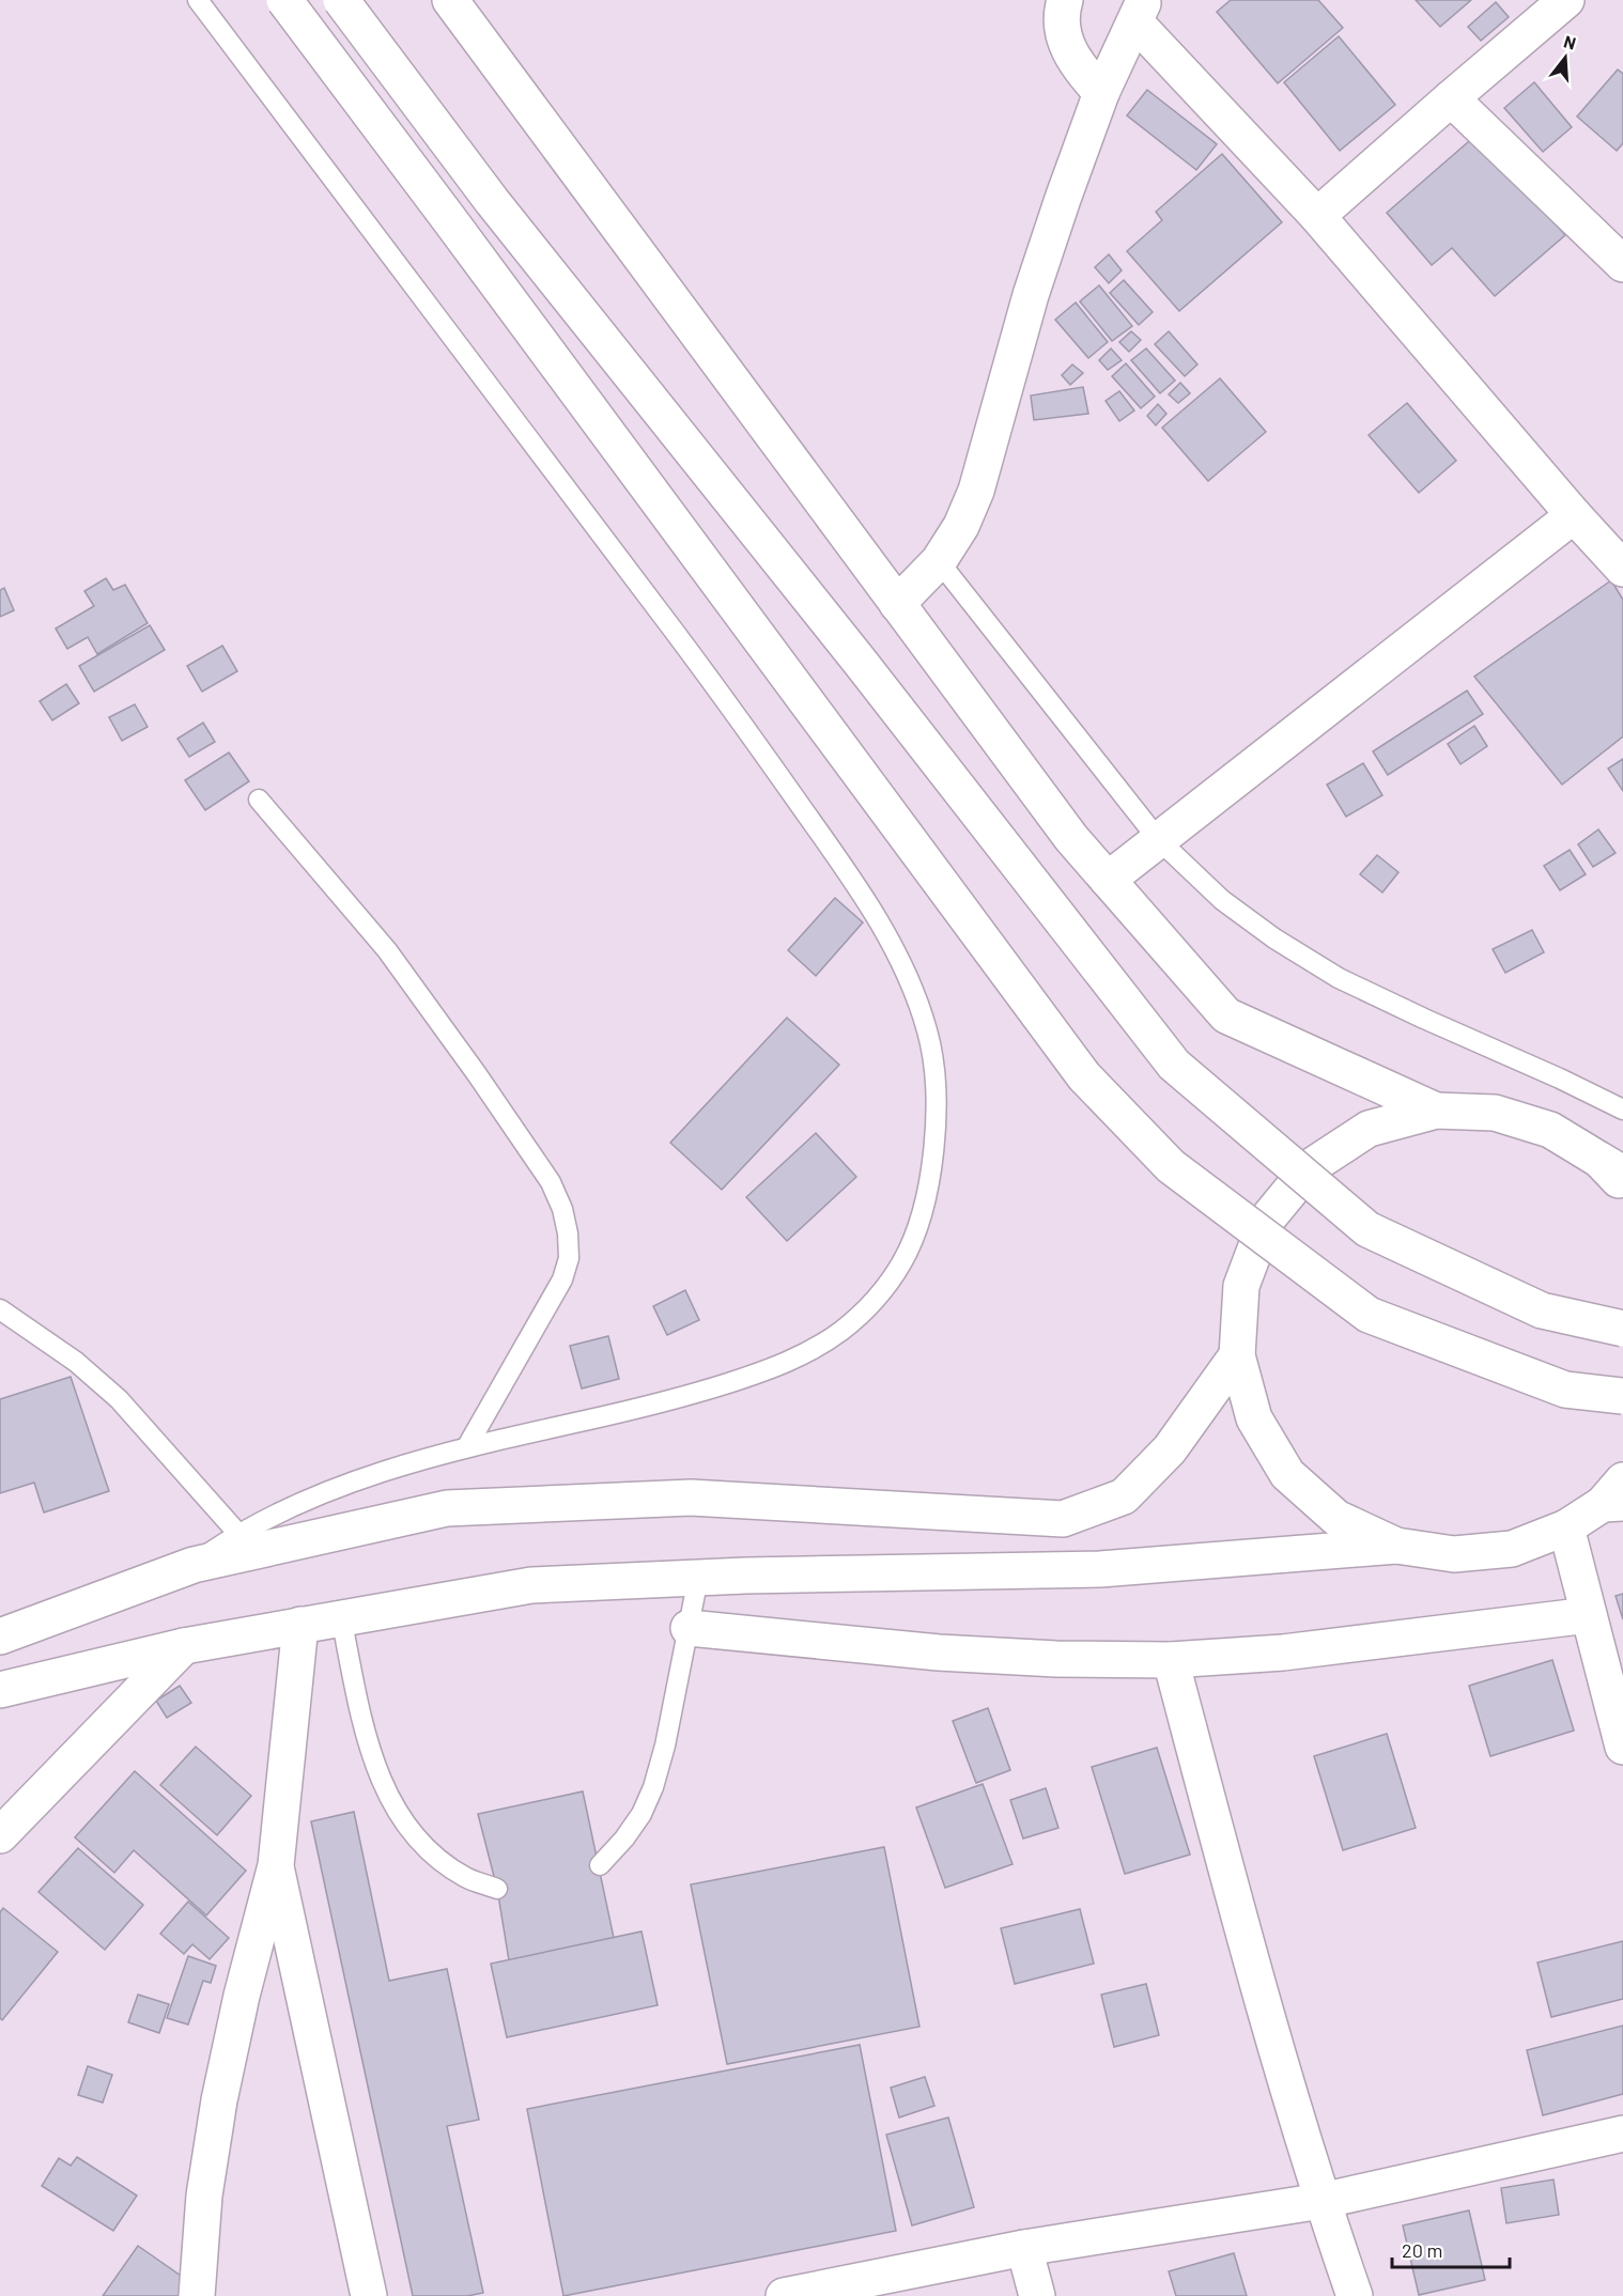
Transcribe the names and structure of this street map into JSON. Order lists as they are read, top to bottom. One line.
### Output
{"scale_bar":"20 m","north":"top"}
